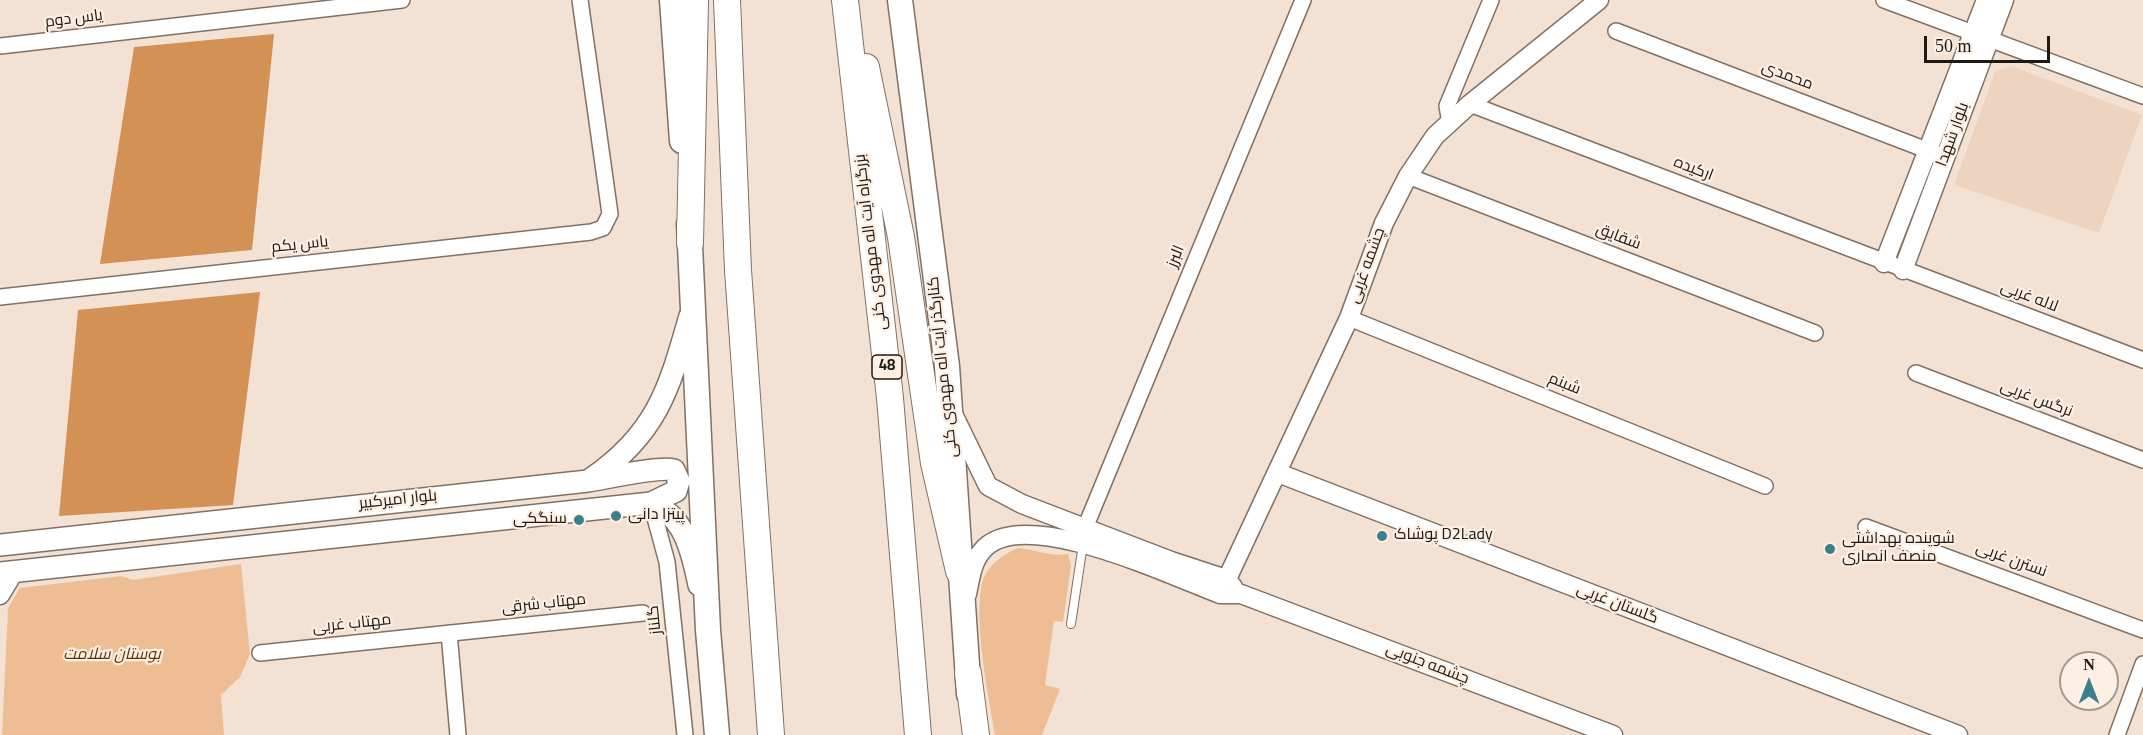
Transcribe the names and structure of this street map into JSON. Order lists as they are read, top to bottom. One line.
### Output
{"streets":{"highway":["بزرگراه آیت اله مهدوی کنی","48"],"main road":["کنارگذر آیت اله مهدوی کنی","بلوار امیرکبیر"],"street":["یاس دوم","محمدی","بلوار شهدا","ارکیده","شقایق","یاس یکم","البرز","چشمه غربی","لاله غربی","شبنم","نرگس غربی","نسترن غربی","مهتاب شرقی","گلستان غربی","گلناز","مهتاب غربی","چشمه جنوبی"]},"crossings":[["محمدی","بلوار شهدا"],["بلوار شهدا","ارکیده"],["بلوار شهدا","لاله غربی"],["ارکیده","چشمه غربی"],["ارکیده","لاله غربی"],["شقایق","چشمه غربی"],["البرز","چشمه جنوبی"],["چشمه غربی","شبنم"],["چشمه غربی","گلستان غربی"],["چشمه غربی","چشمه جنوبی"],["کنارگذر آیت اله مهدوی کنی","چشمه جنوبی"],["بلوار امیرکبیر","گلناز"],["مهتاب شرقی","مهتاب غربی"]],"parks":["بوستان سلامت"],"places":["پیتزا دانی","سنگکی","پوشاک D2Lady","شوینده بهداشتی منصف انصاری"],"scale_bar":"50 m","north":"top"}
